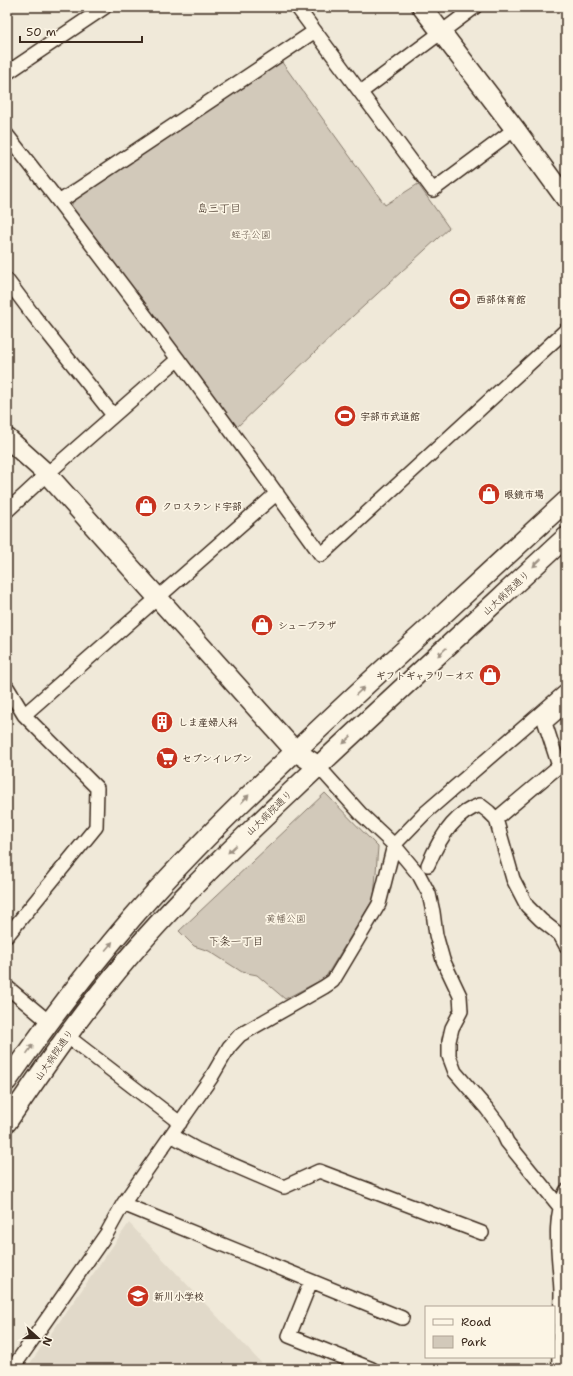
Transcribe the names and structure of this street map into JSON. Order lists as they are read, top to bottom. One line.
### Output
{"streets":{"street":["山大病院通り"]},"districts":["島三丁目","下条一丁目"],"parks":["蛭子公園","黄幡公園"],"places":{"sports":["西部体育館","宇部市武道館"],"shop":["眼鏡市場","クロスランド宇部","シュープラザ","ギフトギャラリーオズ"],"building":["しま産婦人科"],"supermarket":["セブンイレブン"],"school or university":["新川小学校"]},"legend":["Road","Park"],"scale_bar":"50 m","north":"right"}
